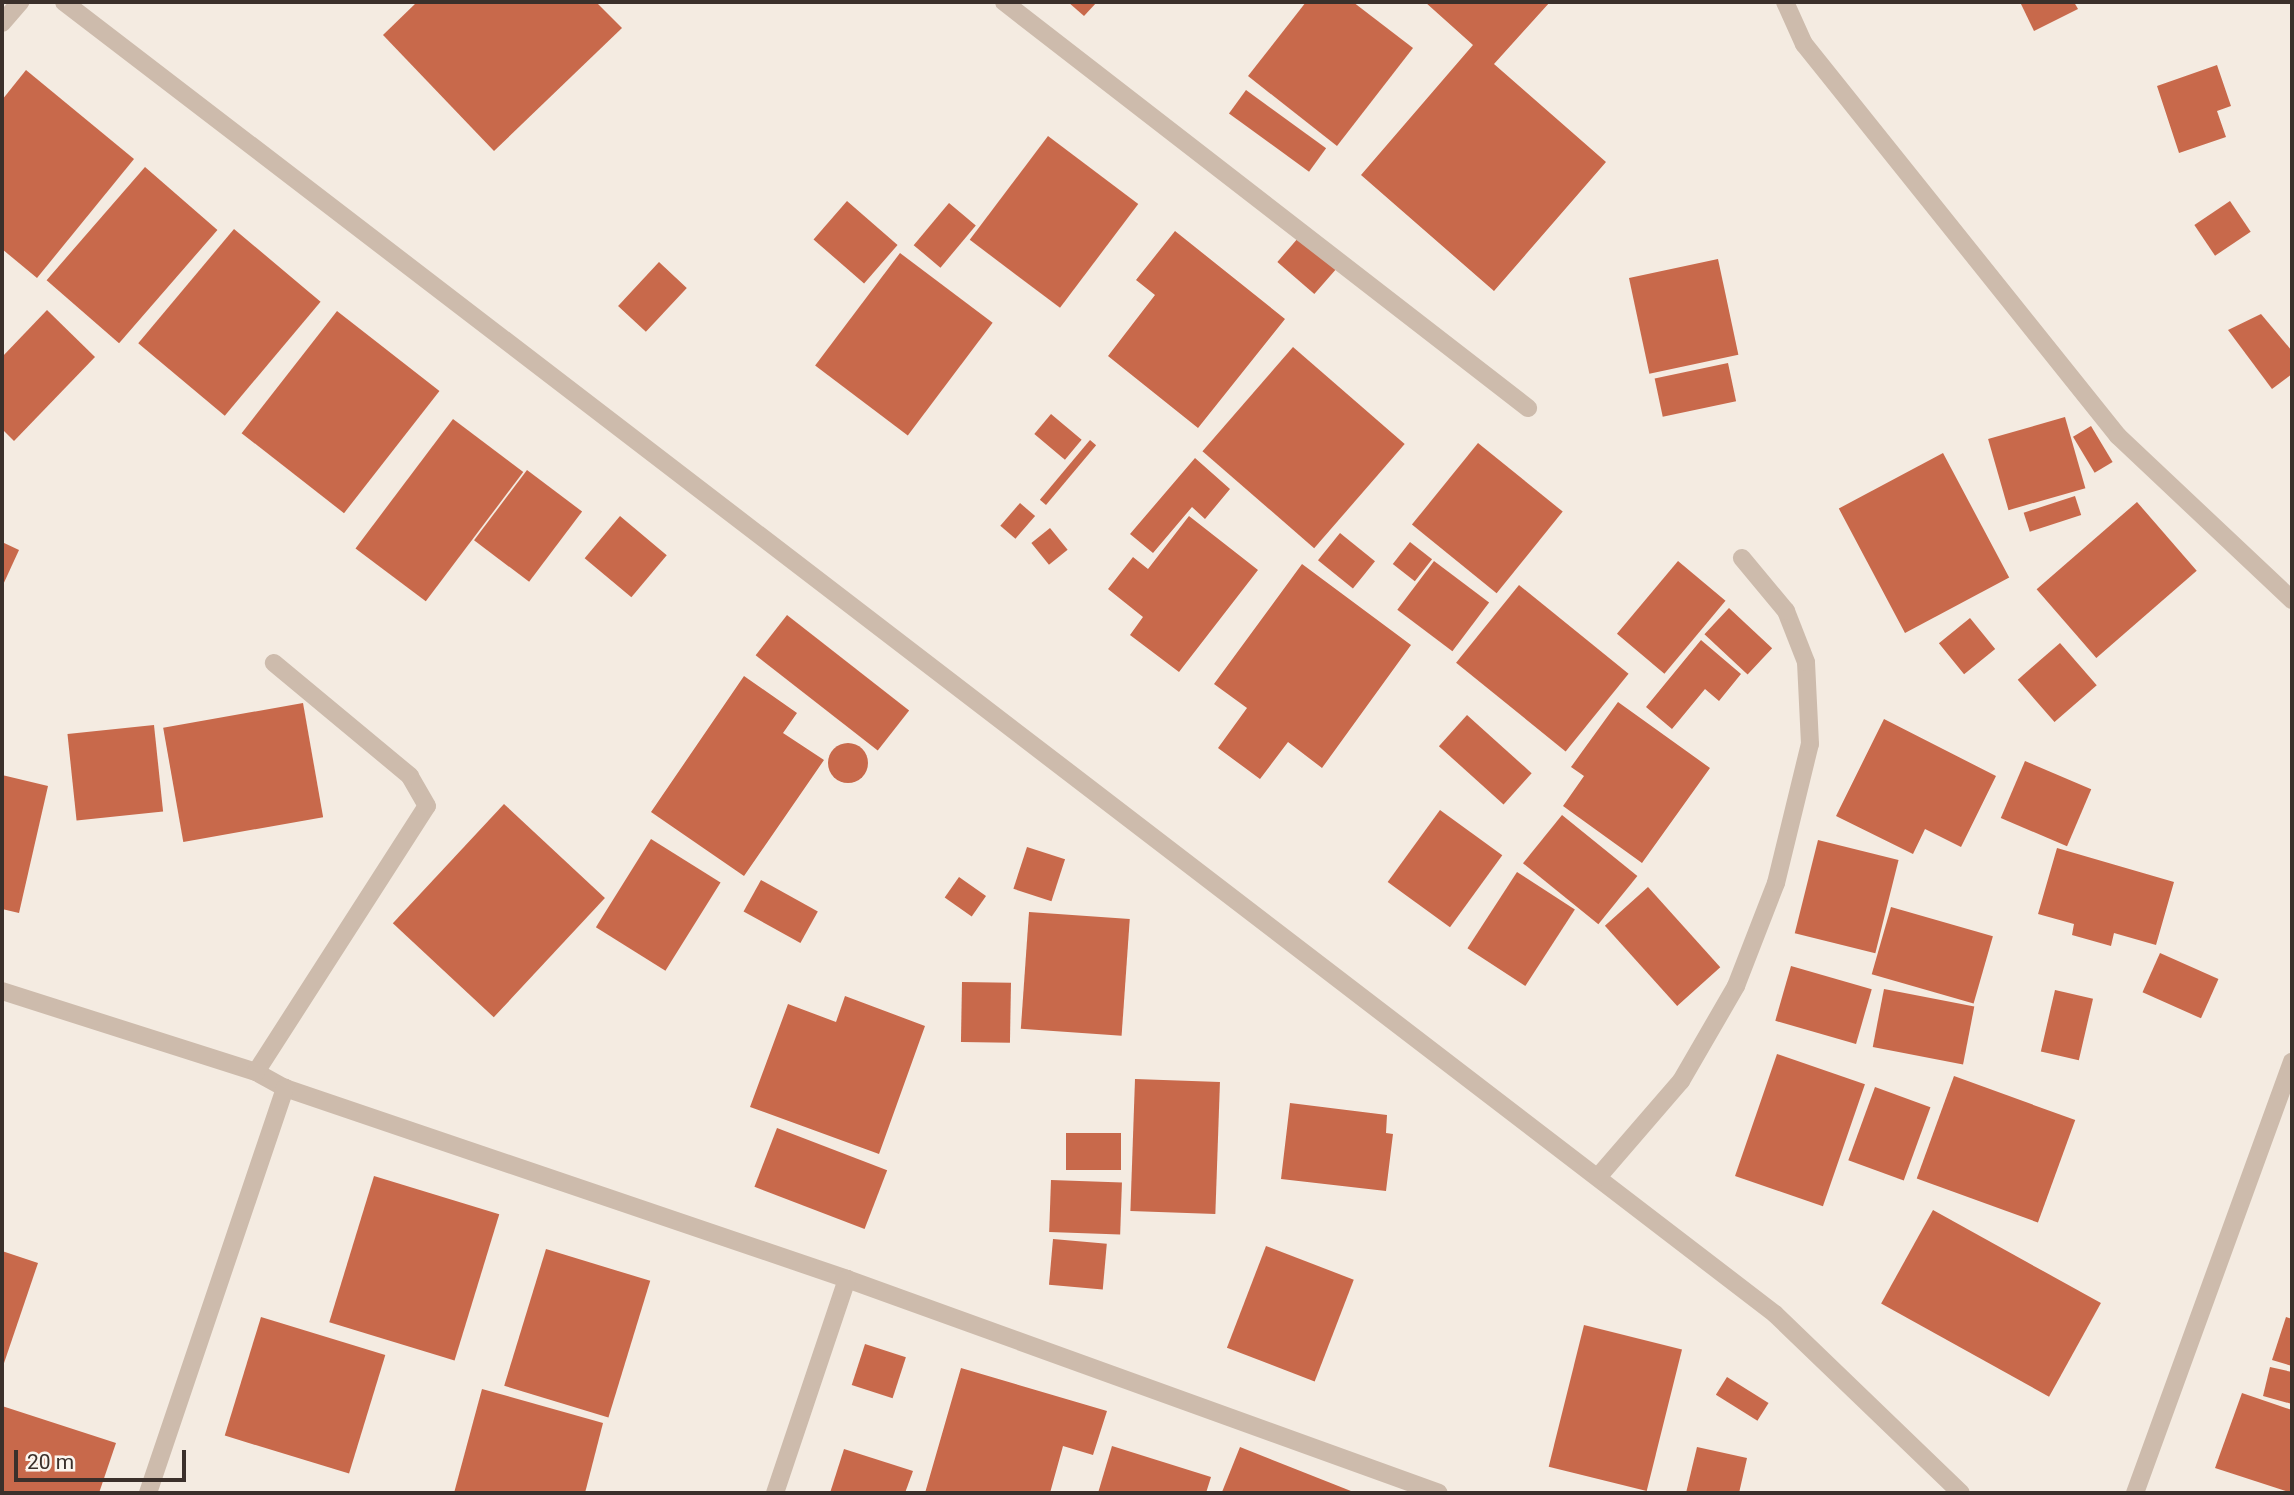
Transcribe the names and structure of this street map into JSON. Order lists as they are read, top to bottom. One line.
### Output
{"scale_bar":"20 m"}
